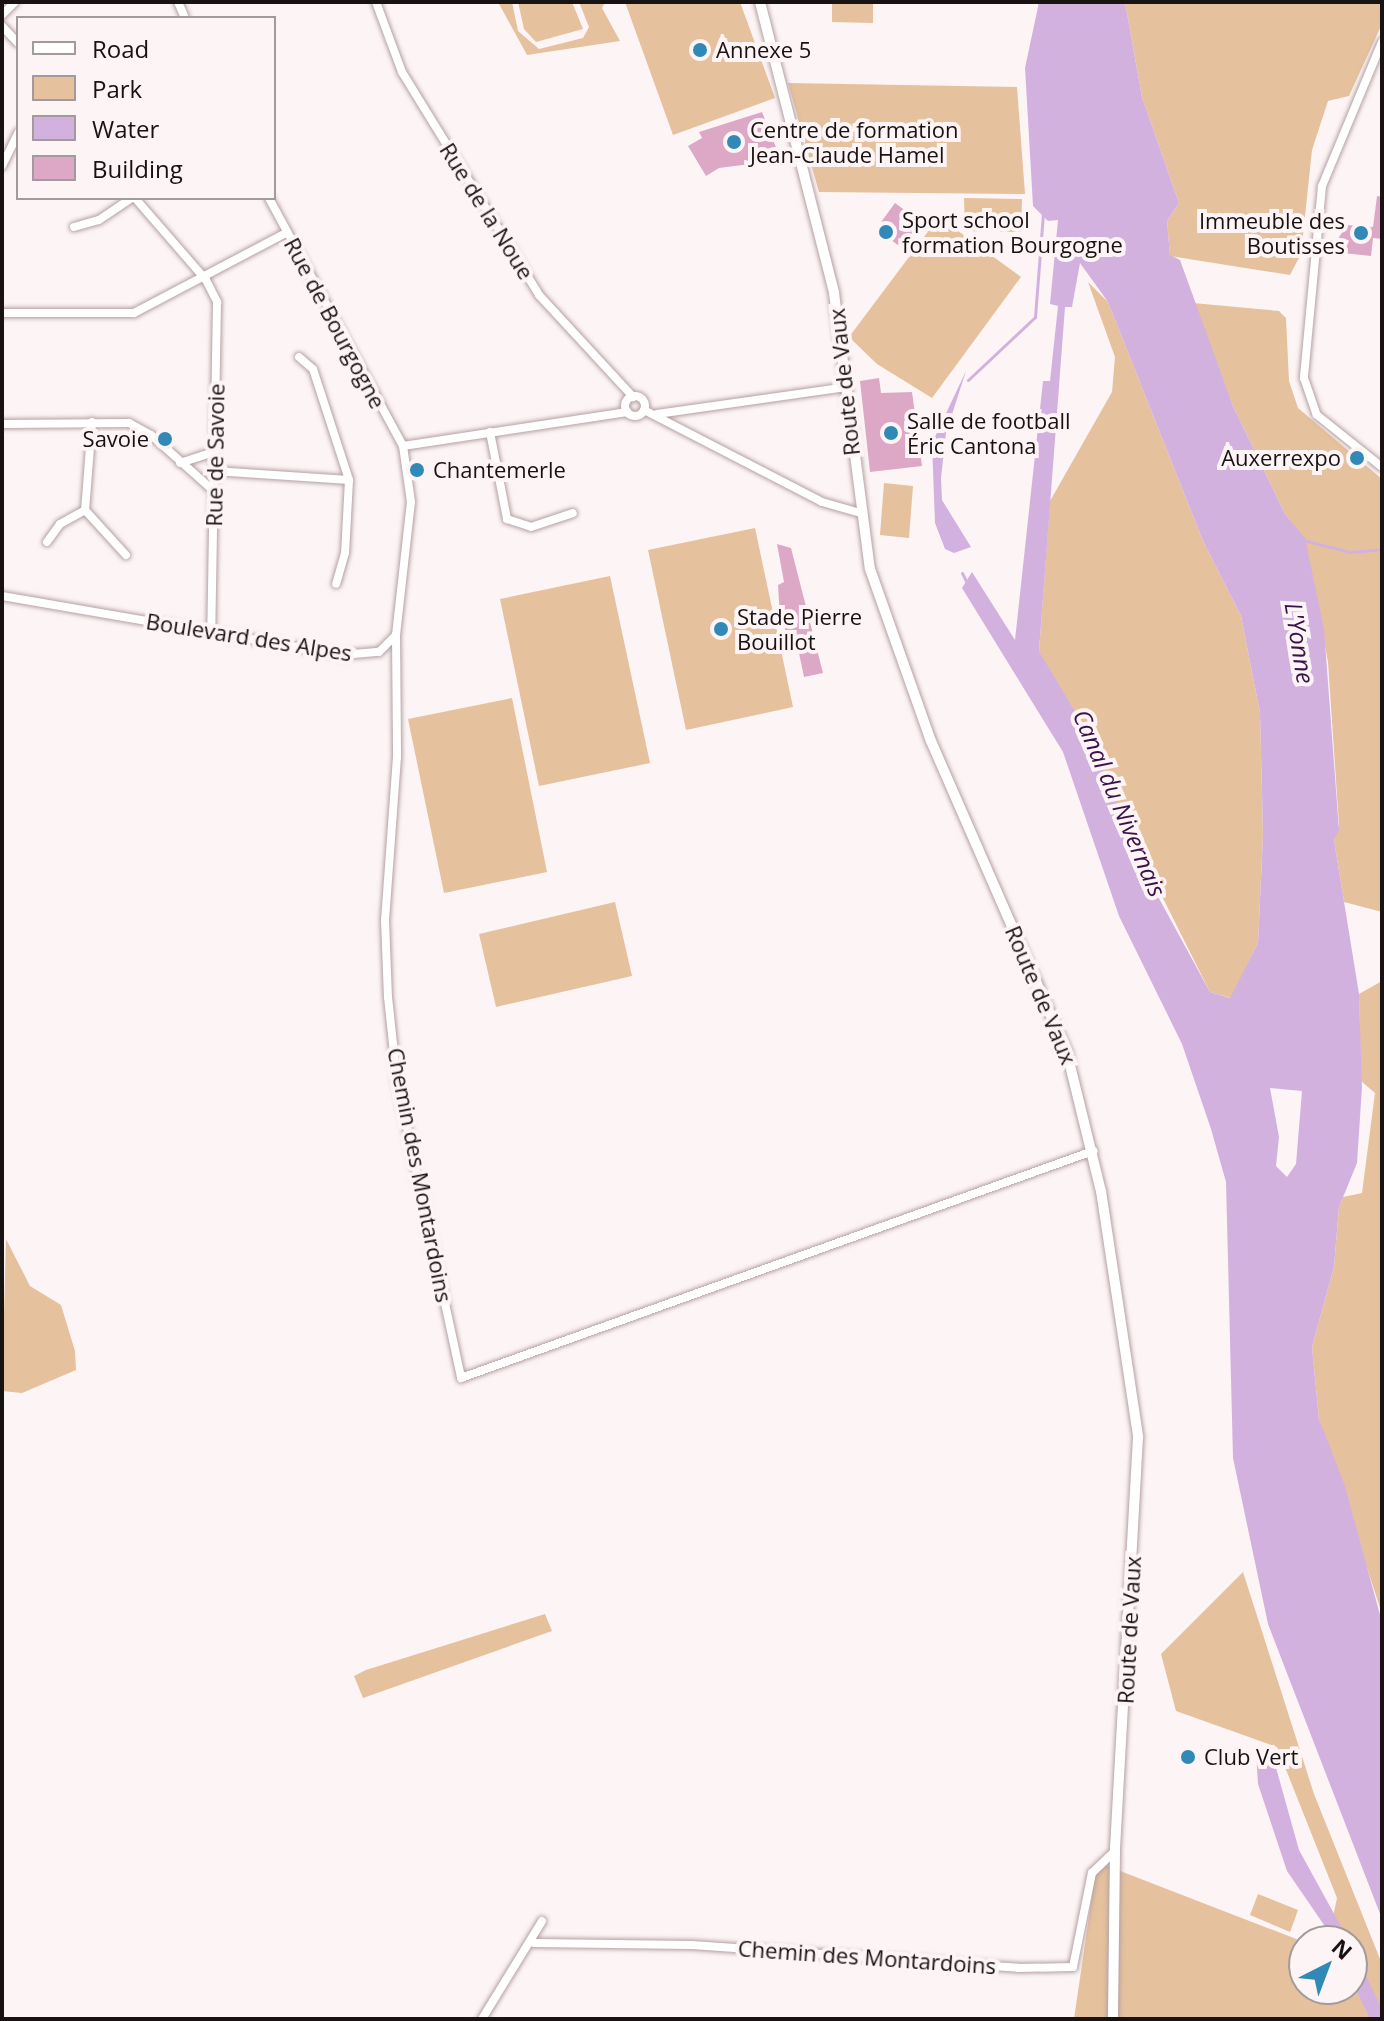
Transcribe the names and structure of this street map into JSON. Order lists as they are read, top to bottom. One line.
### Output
{"streets":{"street":["Rue de la Noue","Rue de Bourgogne","Route de Vaux","Rue de Savoie","Boulevard des Alpes","Chemin des Montardoins"]},"crossings":[["Route de Vaux","Chemin des Montardoins"],["Rue de Savoie","Boulevard des Alpes"],["Boulevard des Alpes","Chemin des Montardoins"]],"water":["L'Yonne","Canal du Nivernais"],"places":["Annexe 5","Centre de formation Jean-Claude Hamel","Sport school formation Bourgogne","Immeuble des Boutisses","Salle de football Éric Cantona","Savoie","Auxerrexpo","Chantemerle","Stade Pierre Bouillot","Club Vert"],"legend":["Road","Park","Water","Building"],"north":"top right"}
